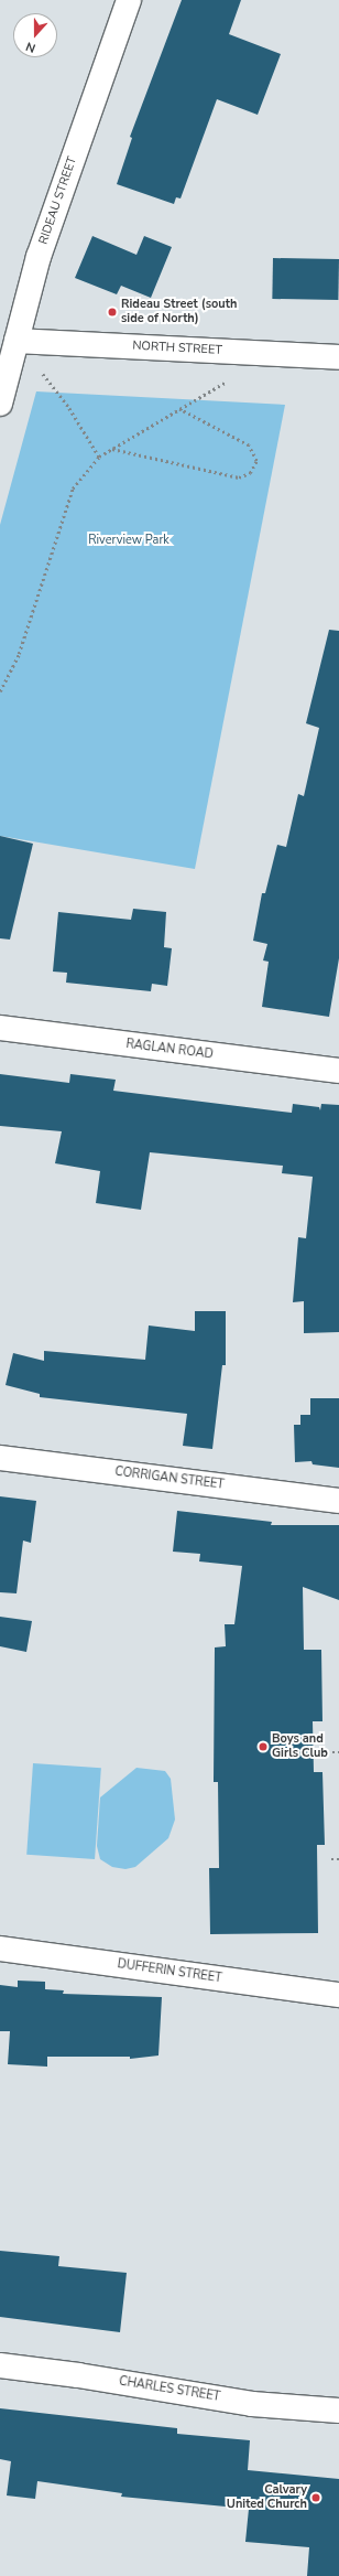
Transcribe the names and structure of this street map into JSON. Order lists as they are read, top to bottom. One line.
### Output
{"streets":{"street":["RIDEAU STREET","NORTH STREET","RAGLAN ROAD","CORRIGAN STREET","DUFFERIN STREET","CHARLES STREET"]},"crossings":[["RIDEAU STREET","NORTH STREET"]],"parks":["Riverview Park"],"places":["Rideau Street (south side of North)","Boys and Girls Club","Calvary United Church"],"north":"bottom"}
